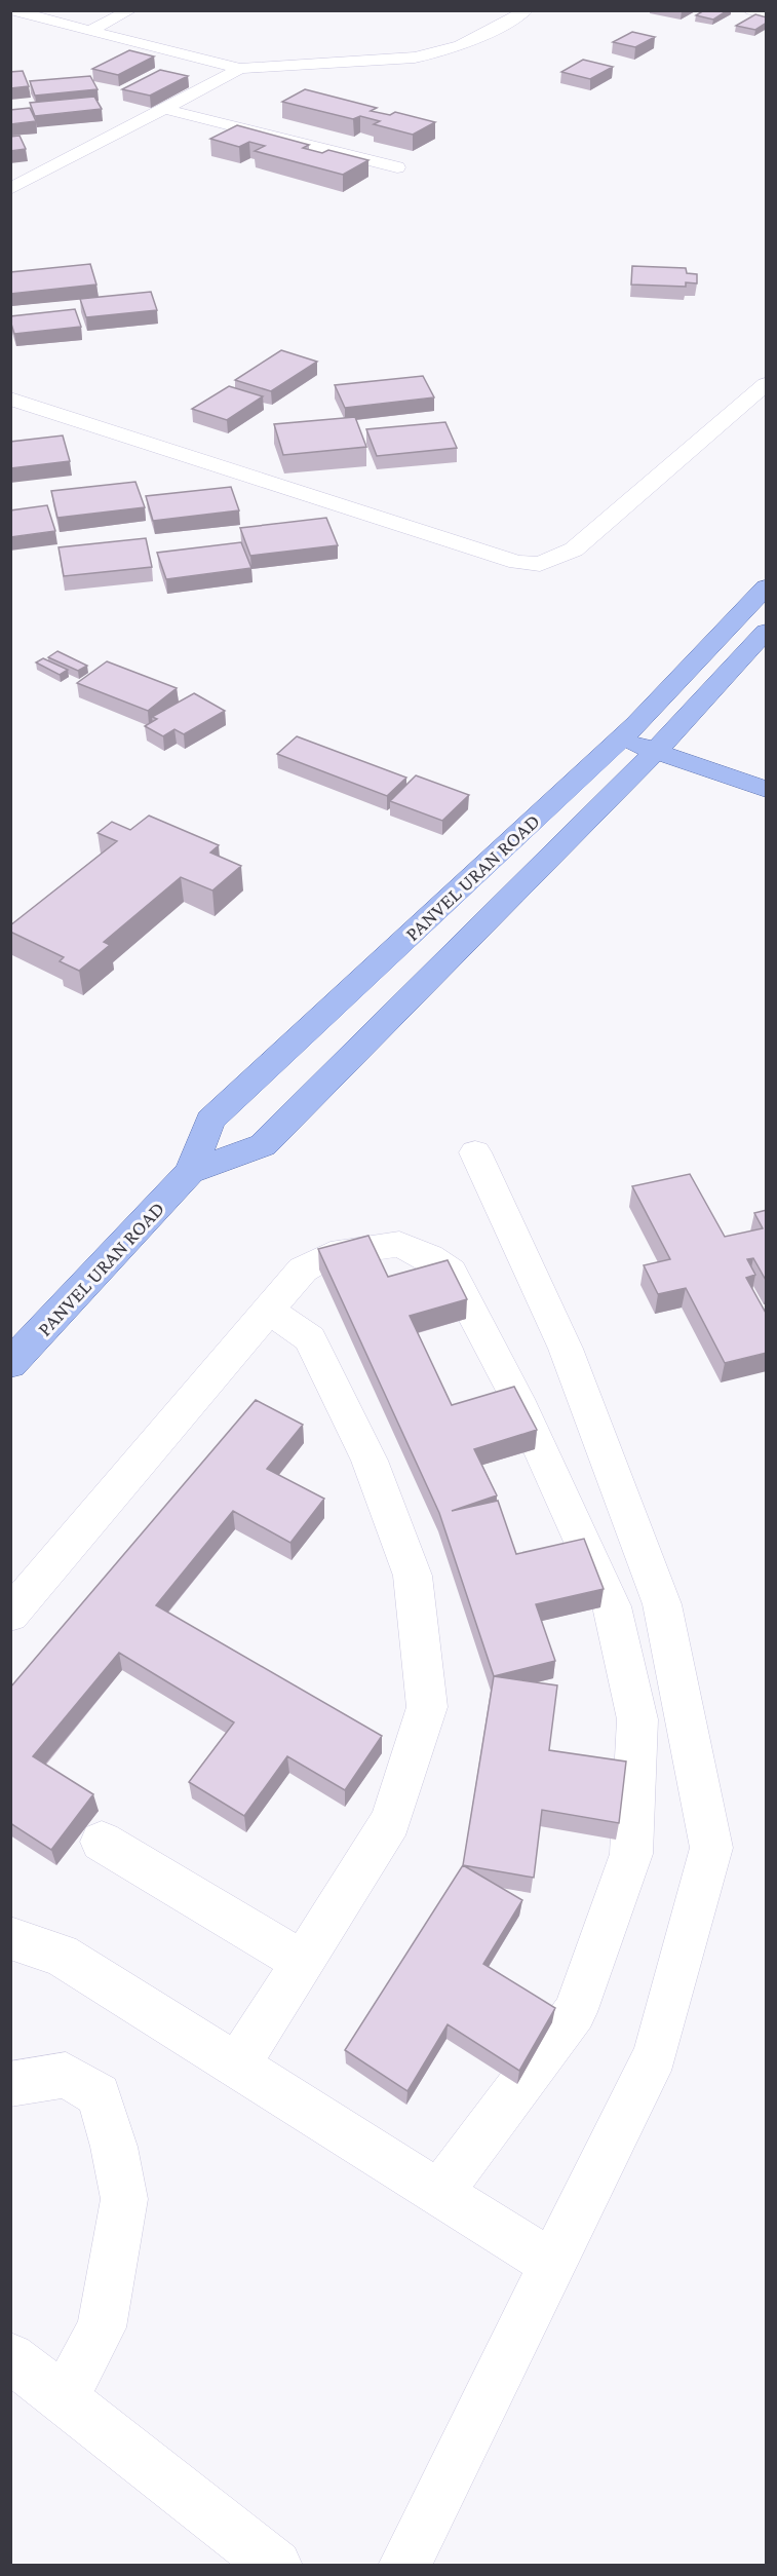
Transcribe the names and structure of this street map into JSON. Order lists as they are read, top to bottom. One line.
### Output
{"streets":{"main road":["PANVEL URAN ROAD"]}}
